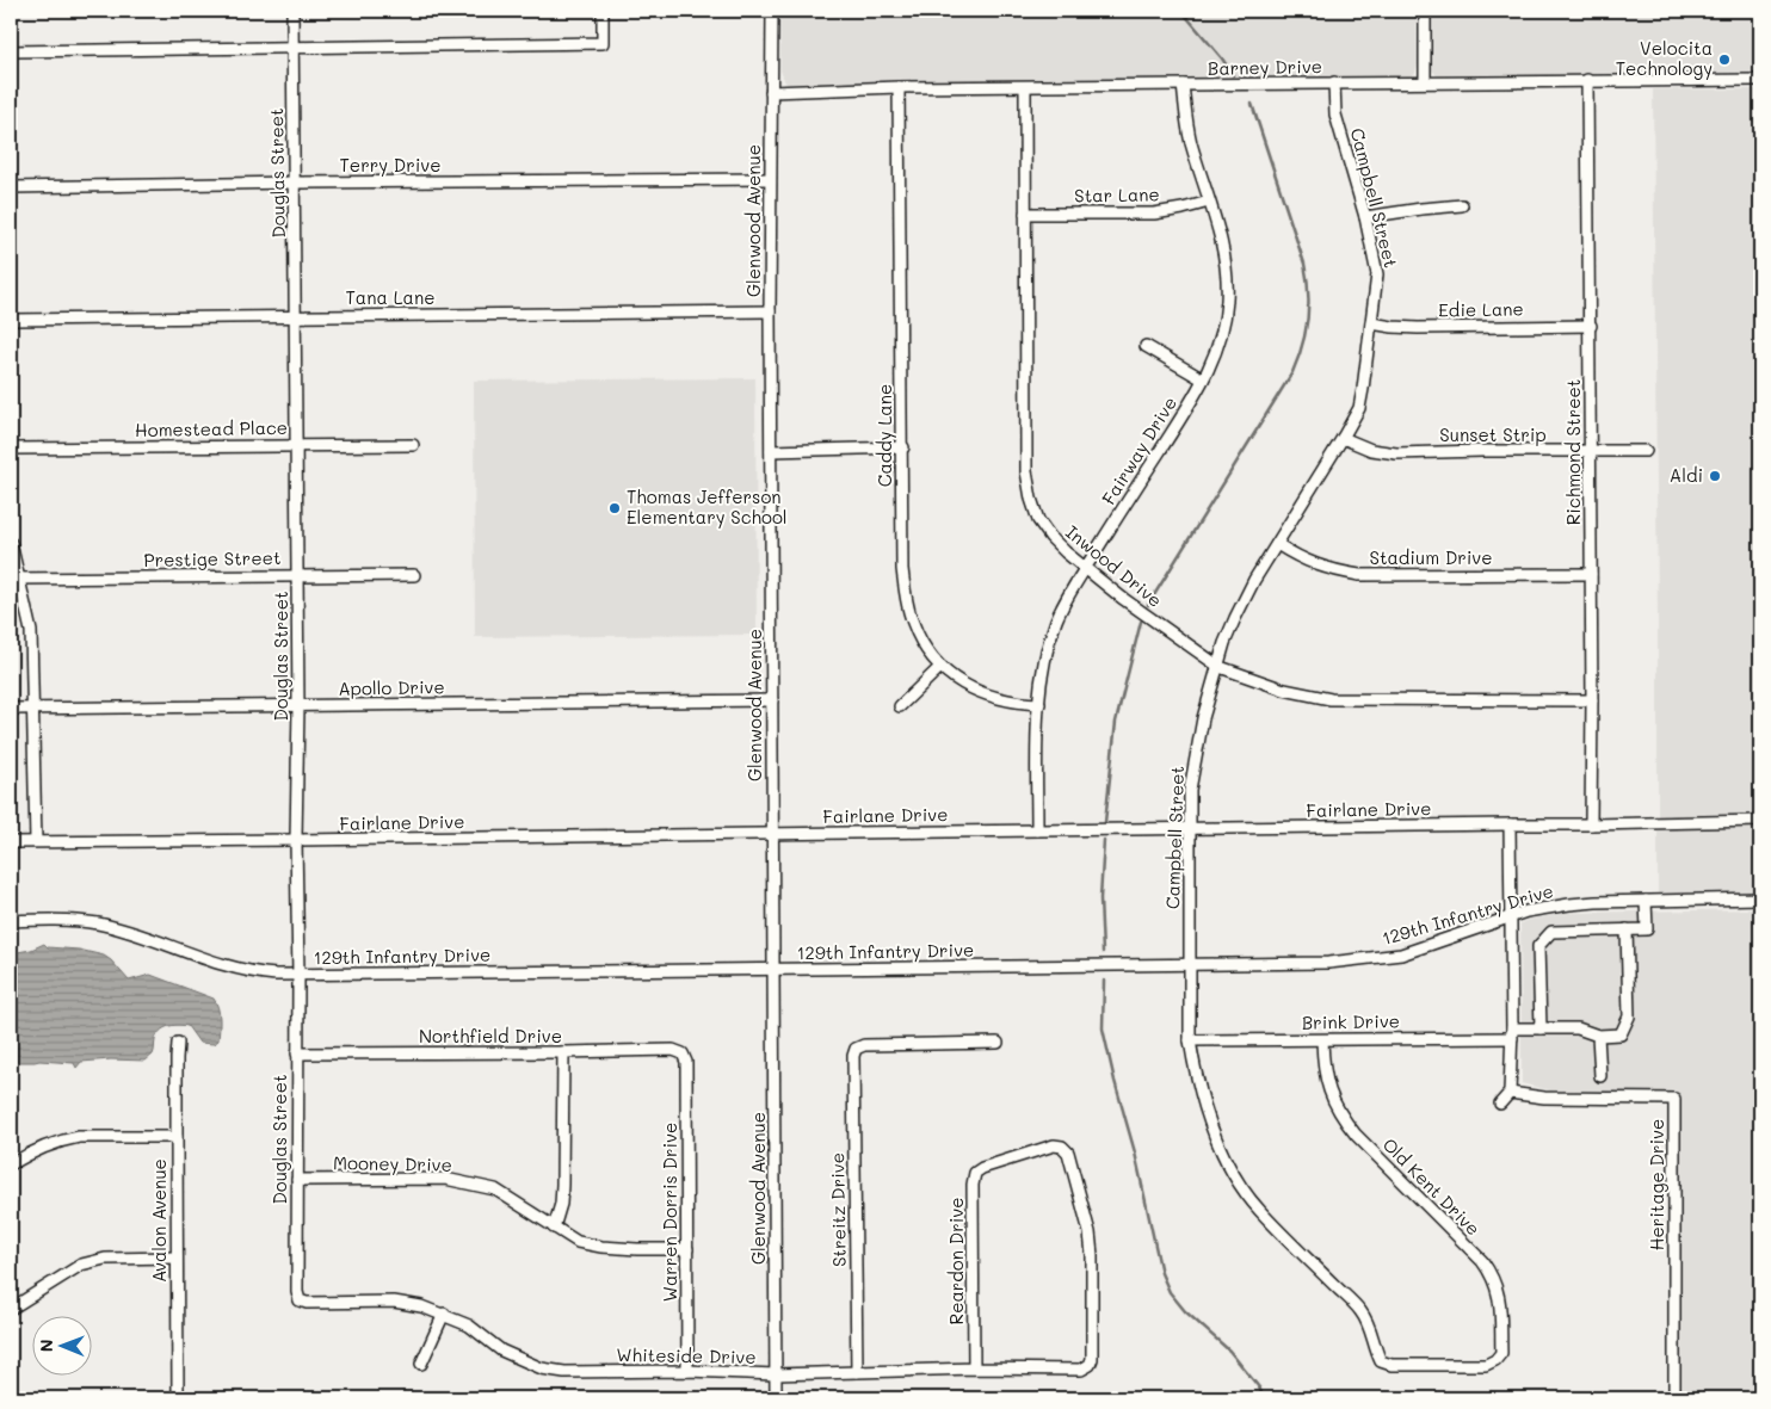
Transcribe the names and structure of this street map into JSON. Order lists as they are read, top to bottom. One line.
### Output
{"streets":{"street":["Barney Drive","Terry Drive","Douglas Street","Star Lane","Campbell Street","Glenwood Avenue","Tana Lane","Edie Lane","Homestead Place","Caddy Lane","Sunset Strip","Fairway Drive","Richmond Street","Stadium Drive","Prestige Street","Inwood Drive","Apollo Drive","Fairlane Drive","129th Infantry Drive","Brink Drive","Northfield Drive","Mooney Drive","Heritage Drive","Old Kent Drive","Streitz Drive","Warren Dorris Drive","Avalon Avenue","Reardon Drive","Whiteside Drive"]},"crossings":[["Barney Drive","Campbell Street"],["Barney Drive","Glenwood Avenue"],["Barney Drive","Caddy Lane"],["Barney Drive","Fairway Drive"],["Barney Drive","Richmond Street"],["Barney Drive","Inwood Drive"],["Terry Drive","Douglas Street"],["Terry Drive","Glenwood Avenue"],["Douglas Street","Tana Lane"],["Douglas Street","Homestead Place"],["Douglas Street","Prestige Street"],["Douglas Street","Apollo Drive"],["Douglas Street","Fairlane Drive"],["Douglas Street","129th Infantry Drive"],["Douglas Street","Northfield Drive"],["Douglas Street","Mooney Drive"],["Douglas Street","Whiteside Drive"],["Star Lane","Fairway Drive"],["Star Lane","Inwood Drive"],["Campbell Street","Edie Lane"],["Campbell Street","Sunset Strip"],["Campbell Street","Stadium Drive"],["Campbell Street","Inwood Drive"],["Campbell Street","Fairlane Drive"],["Campbell Street","129th Infantry Drive"],["Campbell Street","Brink Drive"],["Campbell Street","Old Kent Drive"],["Glenwood Avenue","Tana Lane"],["Glenwood Avenue","Apollo Drive"],["Glenwood Avenue","Fairlane Drive"],["Glenwood Avenue","129th Infantry Drive"],["Glenwood Avenue","Whiteside Drive"],["Edie Lane","Richmond Street"],["Caddy Lane","Fairway Drive"],["Sunset Strip","Richmond Street"],["Fairway Drive","Inwood Drive"],["Fairway Drive","Fairlane Drive"],["Richmond Street","Stadium Drive"],["Richmond Street","Inwood Drive"],["Richmond Street","Fairlane Drive"],["Brink Drive","Old Kent Drive"],["Northfield Drive","Warren Dorris Drive"],["Mooney Drive","Warren Dorris Drive"],["Streitz Drive","Whiteside Drive"],["Warren Dorris Drive","Whiteside Drive"],["Reardon Drive","Whiteside Drive"]],"places":["Velocita Technology","Aldi","Thomas Jefferson Elementary School"],"north":"left"}
